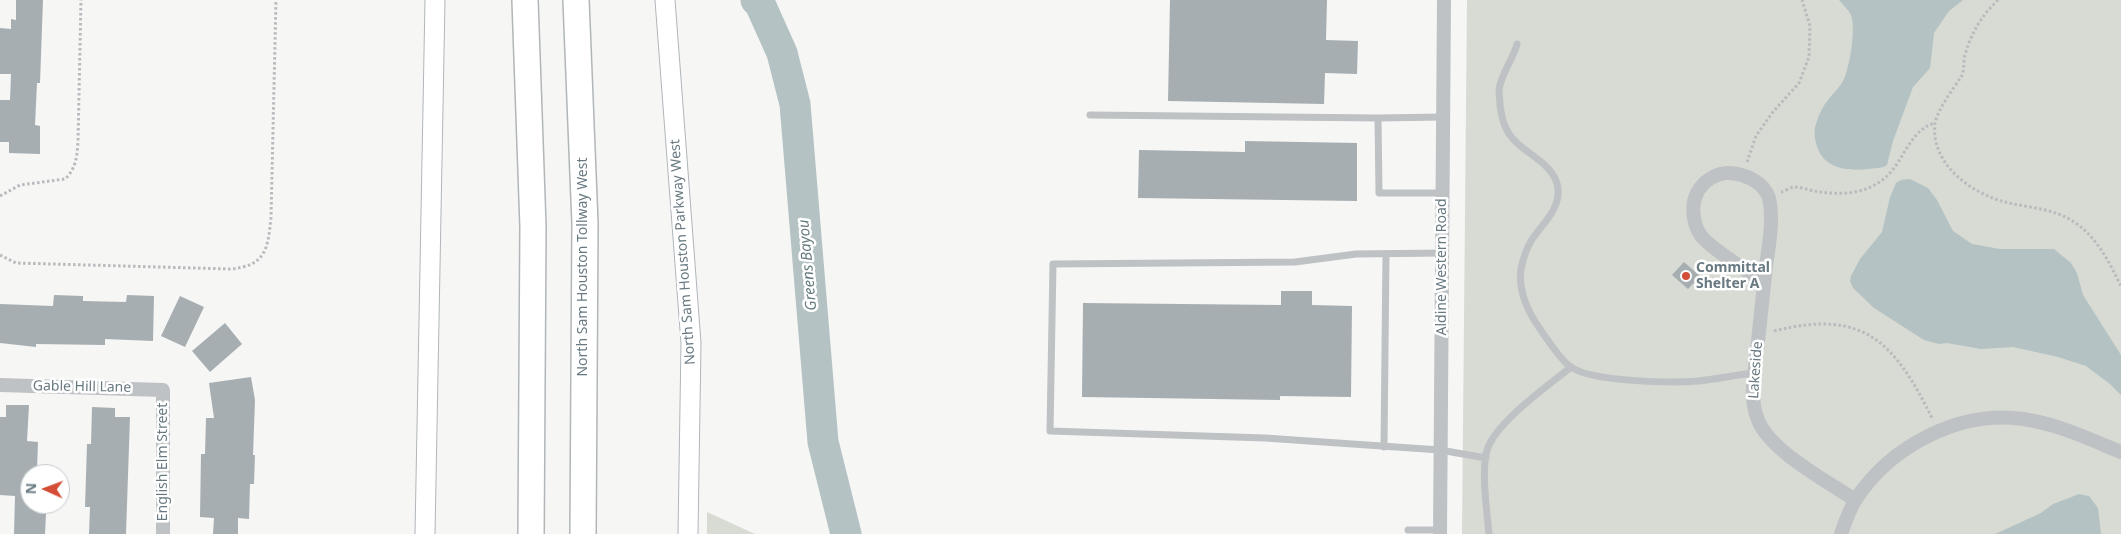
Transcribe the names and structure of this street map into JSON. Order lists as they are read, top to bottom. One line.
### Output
{"streets":{"highway":["North Sam Houston Tollway West"],"main road":["North Sam Houston Parkway West"],"street":["Aldine Western Road","Lakeside","Gable Hill Lane","English Elm Street"]},"crossings":[["Gable Hill Lane","English Elm Street"]],"water":["Greens Bayou"],"places":["Committal Shelter A"],"north":"left"}
